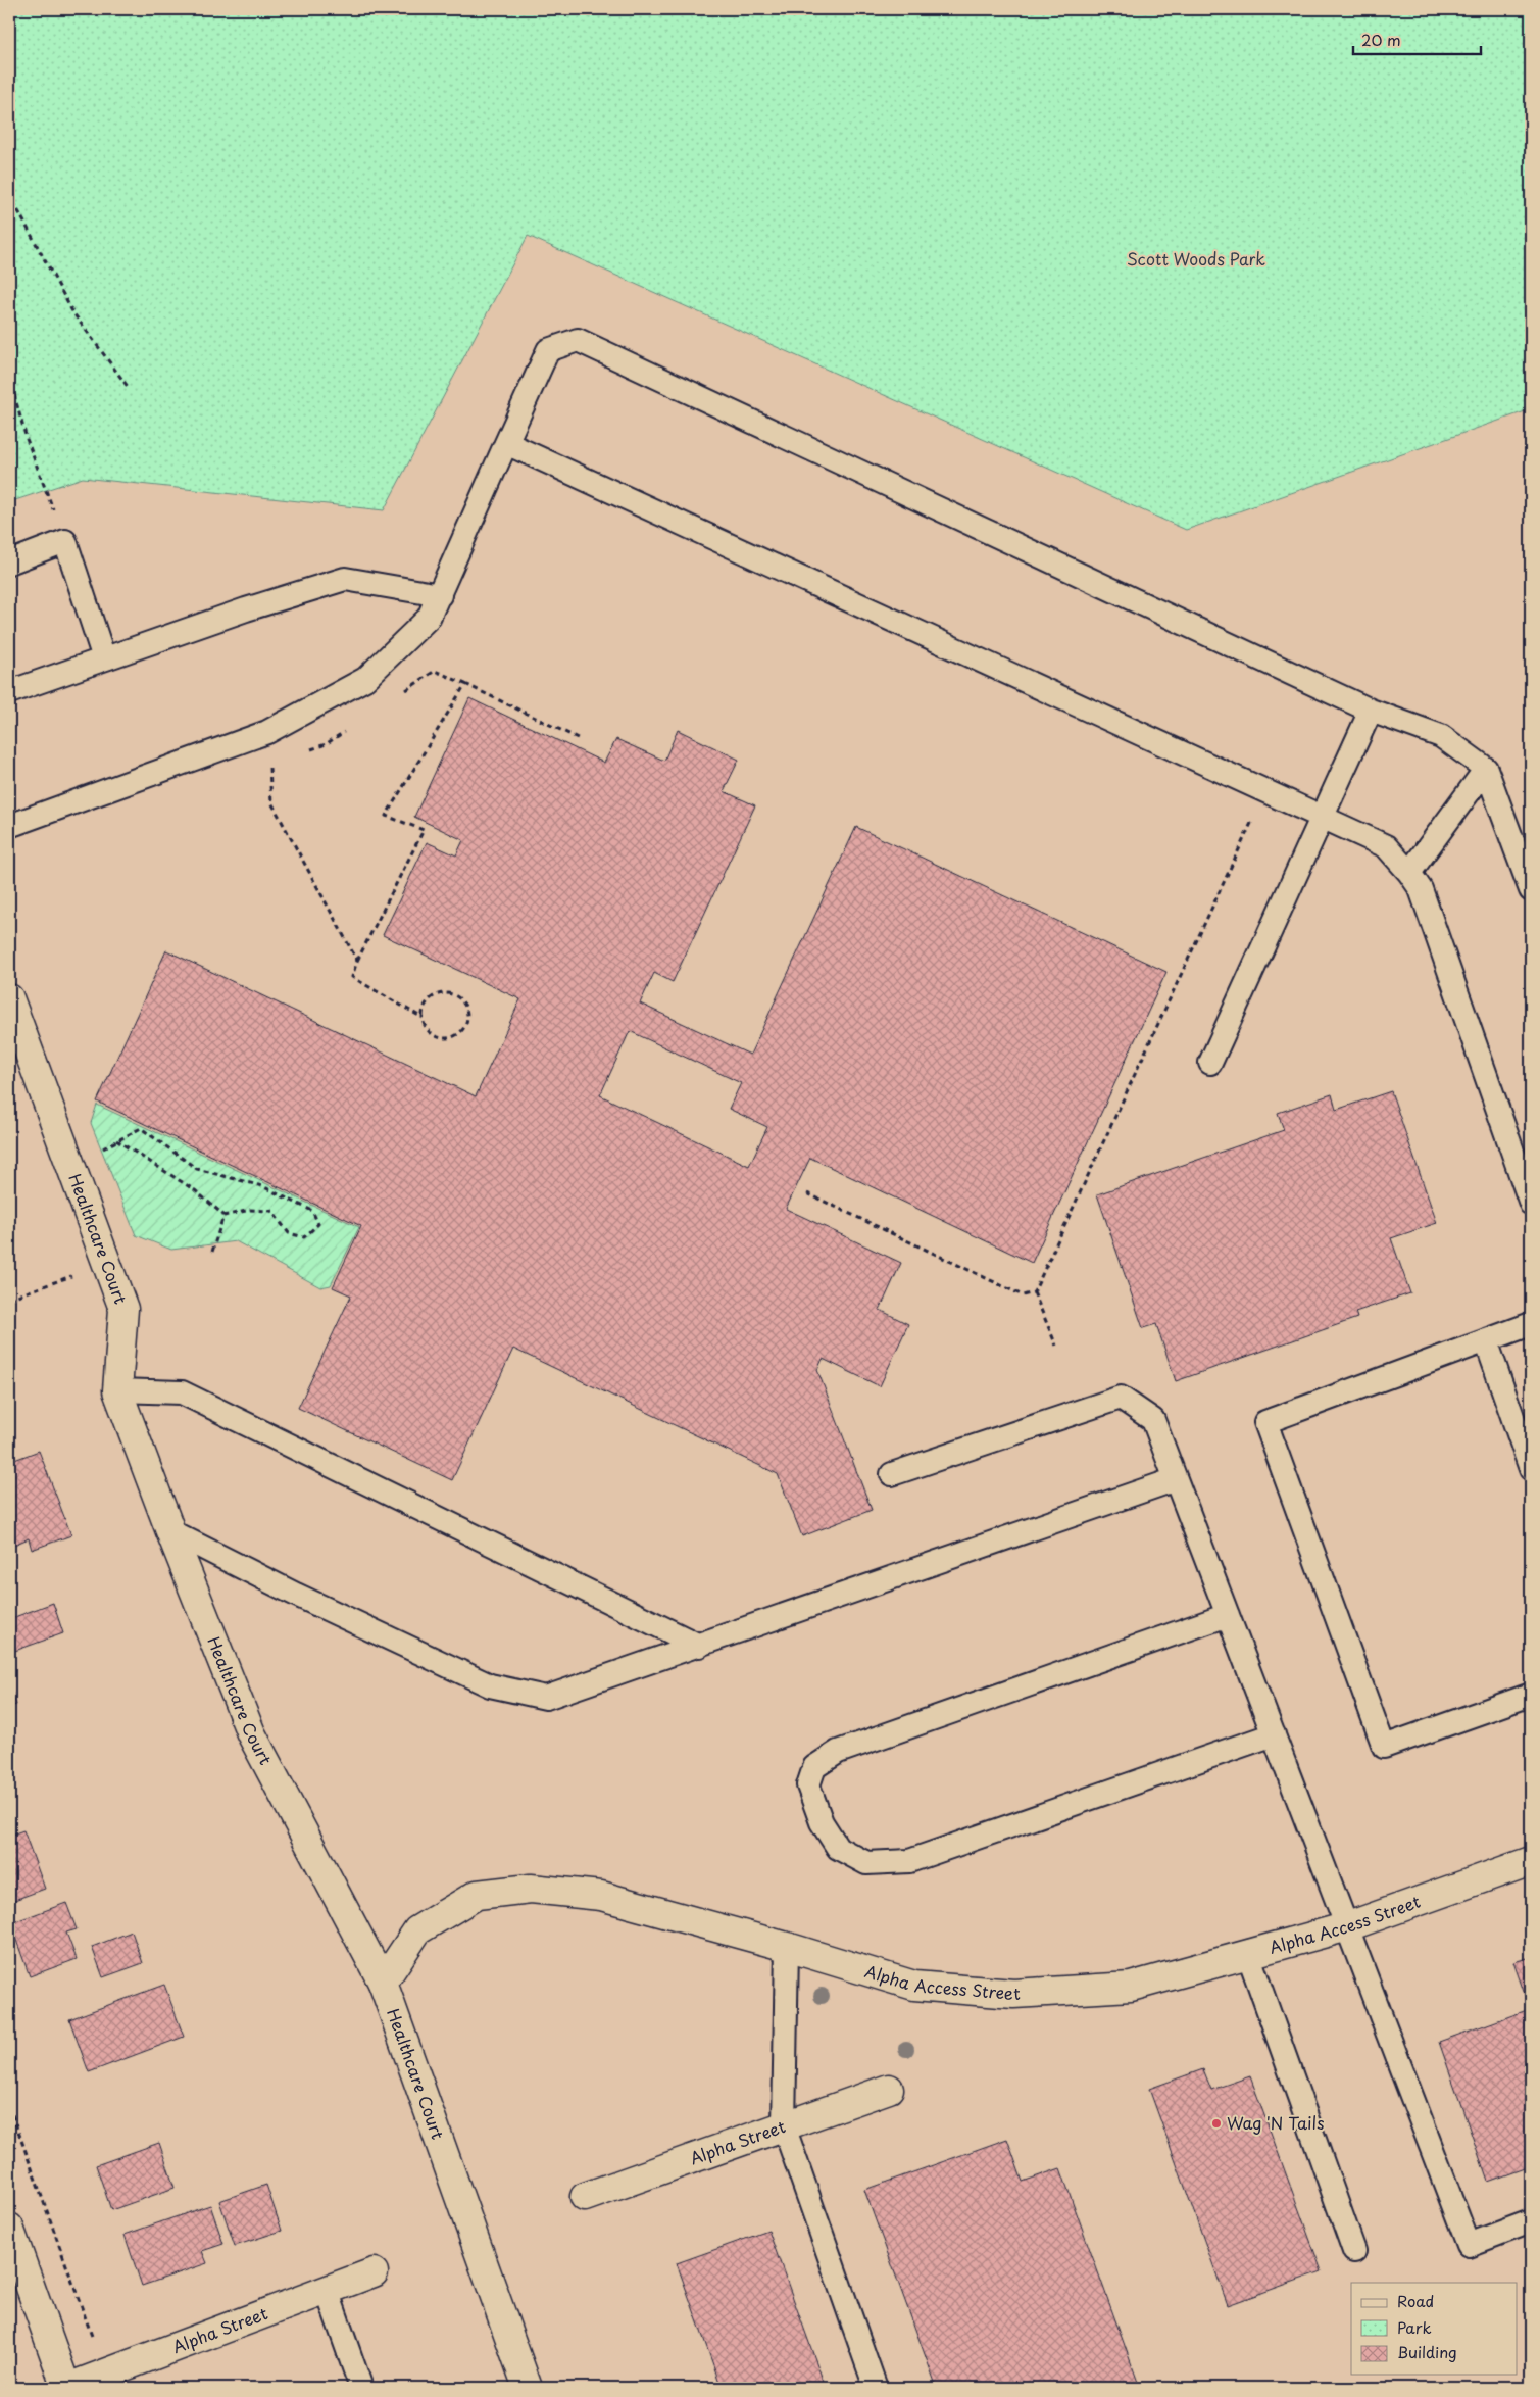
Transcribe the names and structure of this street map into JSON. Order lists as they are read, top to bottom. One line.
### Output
{"streets":{"street":["Healthcare Court","Alpha Access Street","Alpha Street"]},"crossings":[["Healthcare Court","Alpha Access Street"]],"parks":["Scott Woods Park"],"places":["Wag 'N Tails"],"legend":["Road","Park","Building"],"scale_bar":"20 m"}
